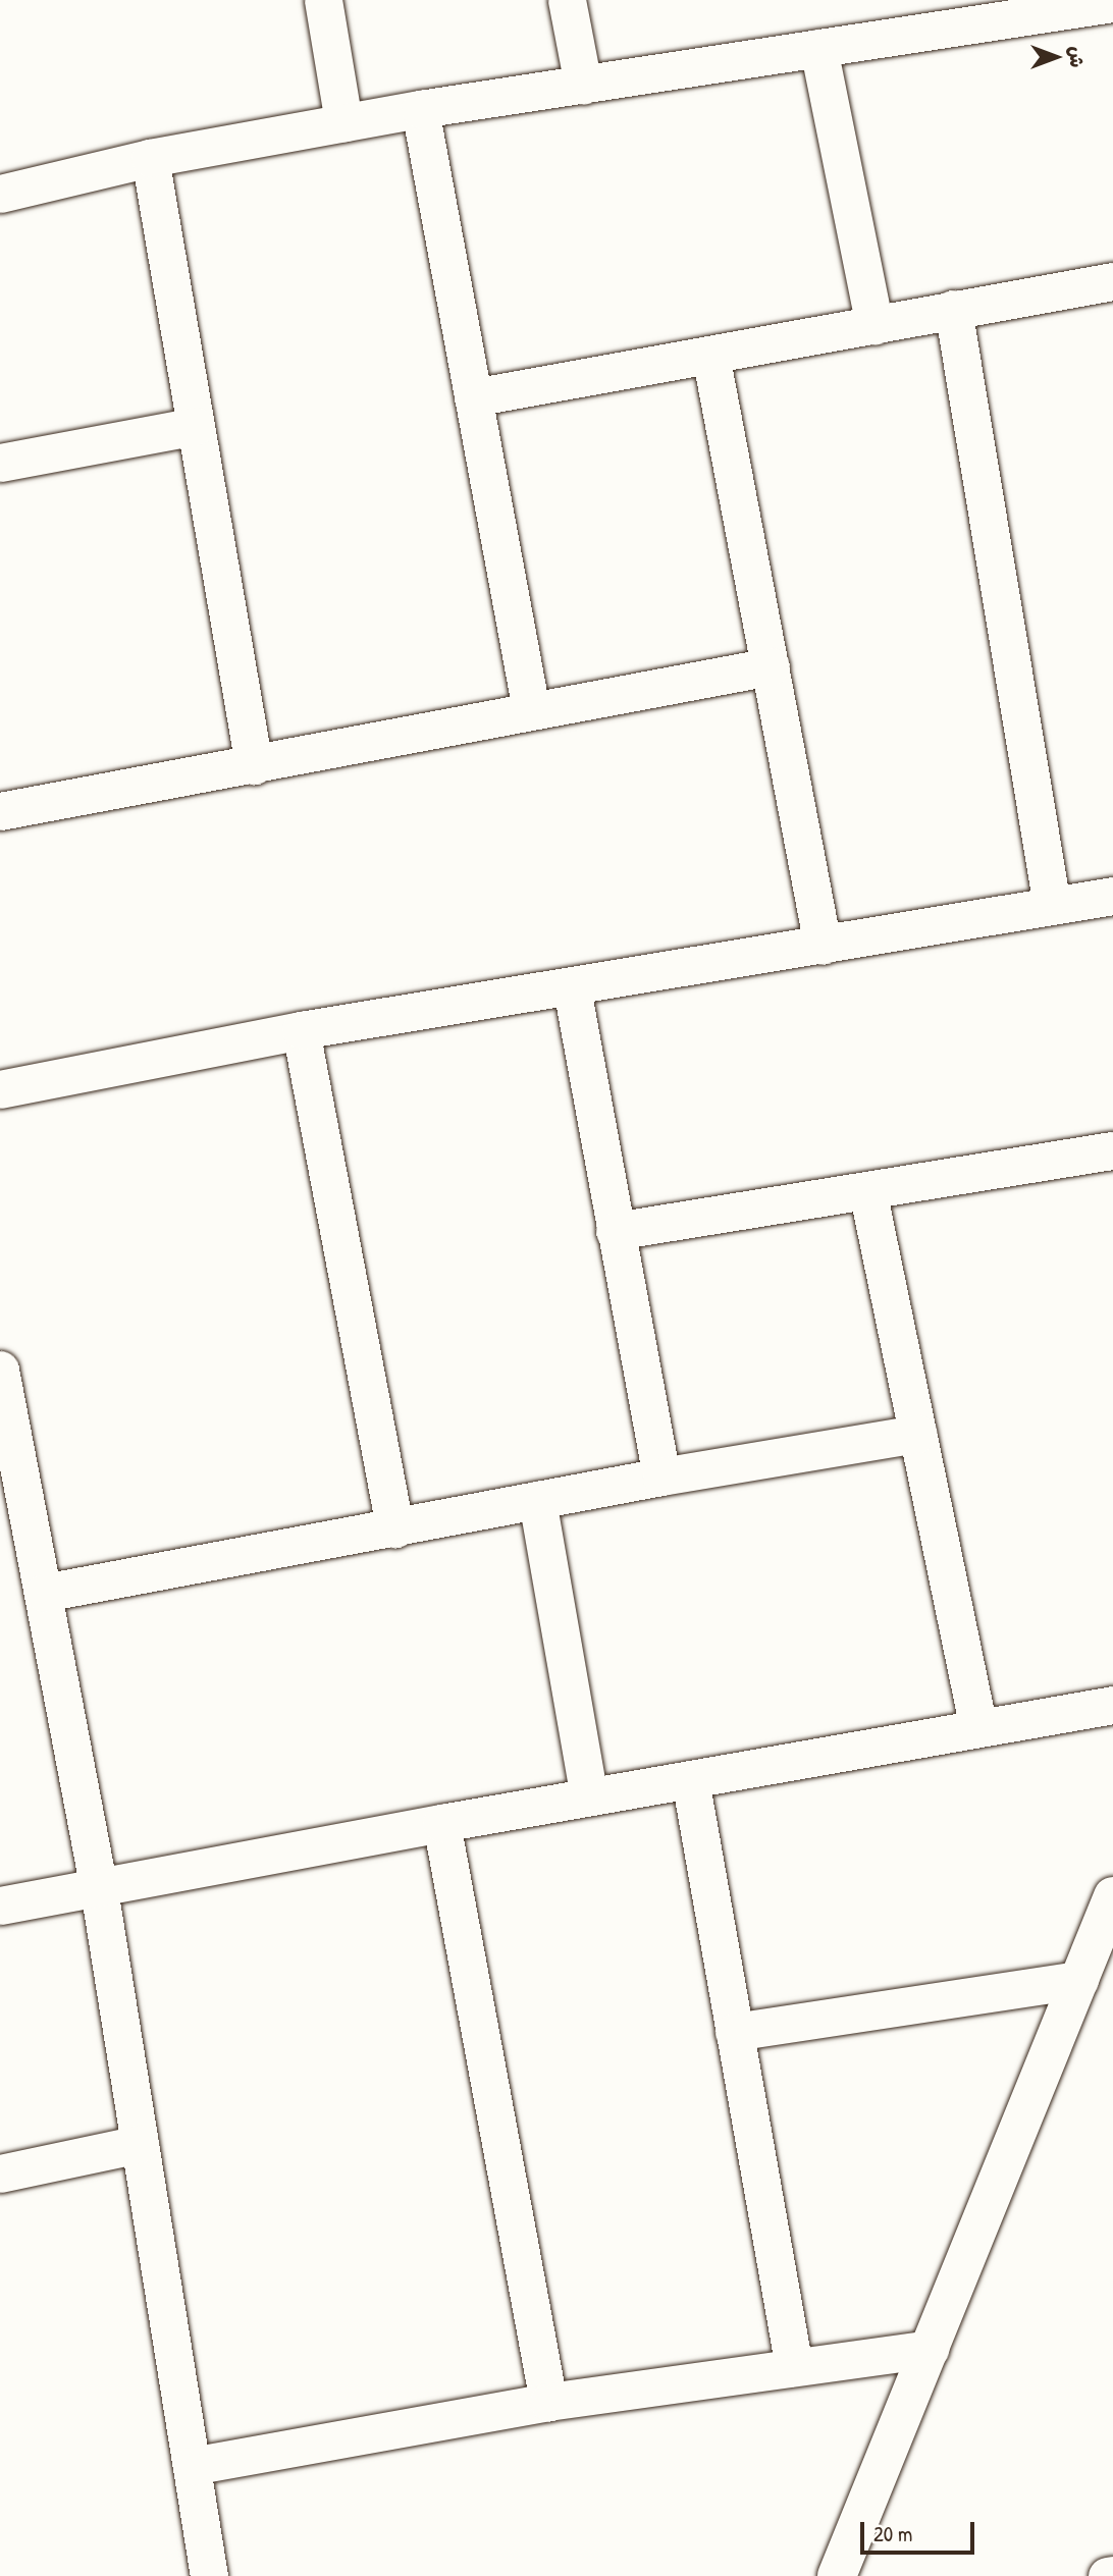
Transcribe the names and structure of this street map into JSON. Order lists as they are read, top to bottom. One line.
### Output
{"scale_bar":"20 m","north":"right"}
